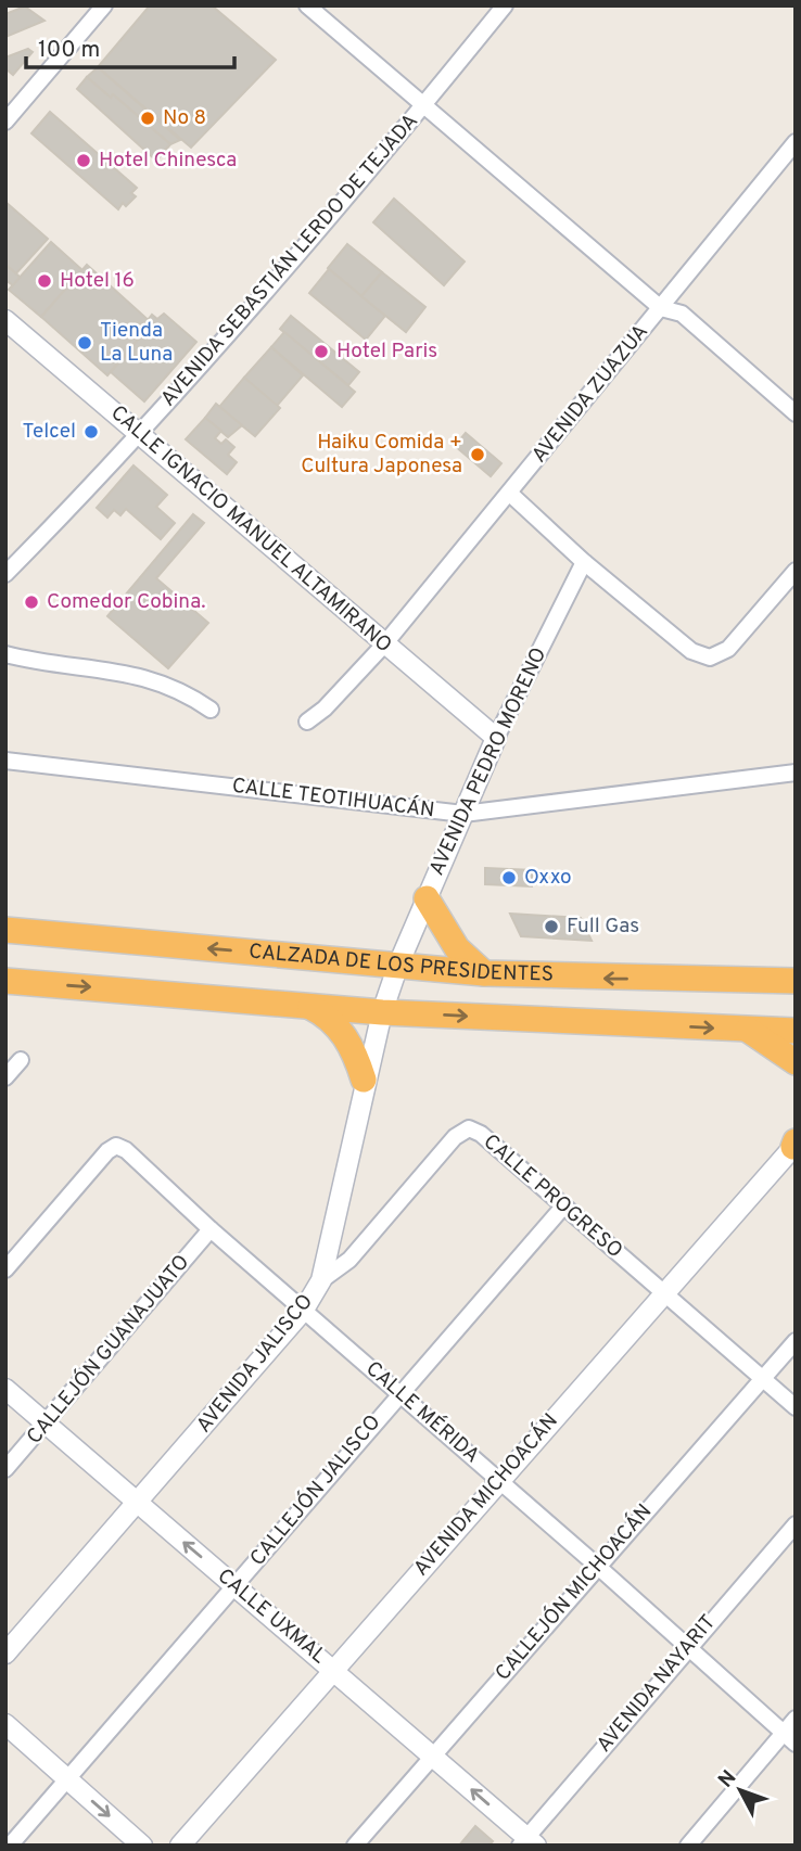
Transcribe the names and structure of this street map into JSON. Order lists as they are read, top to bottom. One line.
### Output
{"streets":{"highway":["CALZADA DE LOS PRESIDENTES"],"street":["AVENIDA SEBASTIÁN LERDO DE TEJADA","AVENIDA ZUAZUA","CALLE IGNACIO MANUEL ALTAMIRANO","AVENIDA PEDRO MORENO","CALLE TEOTIHUACÁN","CALLE PROGRESO","CALLEJÓN GUANAJUATO","AVENIDA JALISCO","CALLE MÉRIDA","CALLEJÓN JALISCO","AVENIDA MICHOACÁN","CALLEJÓN MICHOACÁN","CALLE UXMAL","AVENIDA NAYARIT"]},"crossings":[["AVENIDA SEBASTIÁN LERDO DE TEJADA","CALLE IGNACIO MANUEL ALTAMIRANO"],["AVENIDA ZUAZUA","CALLE IGNACIO MANUEL ALTAMIRANO"],["CALLE IGNACIO MANUEL ALTAMIRANO","AVENIDA PEDRO MORENO"],["AVENIDA PEDRO MORENO","CALLE TEOTIHUACÁN"],["AVENIDA PEDRO MORENO","CALZADA DE LOS PRESIDENTES"],["AVENIDA PEDRO MORENO","AVENIDA JALISCO"],["CALZADA DE LOS PRESIDENTES","AVENIDA JALISCO"],["CALLE PROGRESO","AVENIDA JALISCO"],["CALLE PROGRESO","CALLEJÓN JALISCO"],["CALLE PROGRESO","AVENIDA MICHOACÁN"],["CALLE PROGRESO","CALLEJÓN MICHOACÁN"],["CALLEJÓN GUANAJUATO","CALLE MÉRIDA"],["CALLEJÓN GUANAJUATO","CALLE UXMAL"],["AVENIDA JALISCO","CALLE MÉRIDA"],["AVENIDA JALISCO","CALLE UXMAL"],["CALLE MÉRIDA","CALLEJÓN JALISCO"],["CALLE MÉRIDA","AVENIDA MICHOACÁN"],["CALLE MÉRIDA","CALLEJÓN MICHOACÁN"],["CALLE MÉRIDA","AVENIDA NAYARIT"],["CALLEJÓN JALISCO","CALLE UXMAL"],["AVENIDA MICHOACÁN","CALLE UXMAL"],["CALLEJÓN MICHOACÁN","CALLE UXMAL"],["CALLE UXMAL","AVENIDA NAYARIT"]],"one_way":["CALLE UXMAL"],"places":["No 8","Hotel Chinesca","Hotel 16","Tienda La Luna","Hotel Paris","Telcel","Haiku Comida + Cultura Japonesa","Comedor Cobina.","Oxxo","Full Gas"],"scale_bar":"100 m","north":"top left"}
